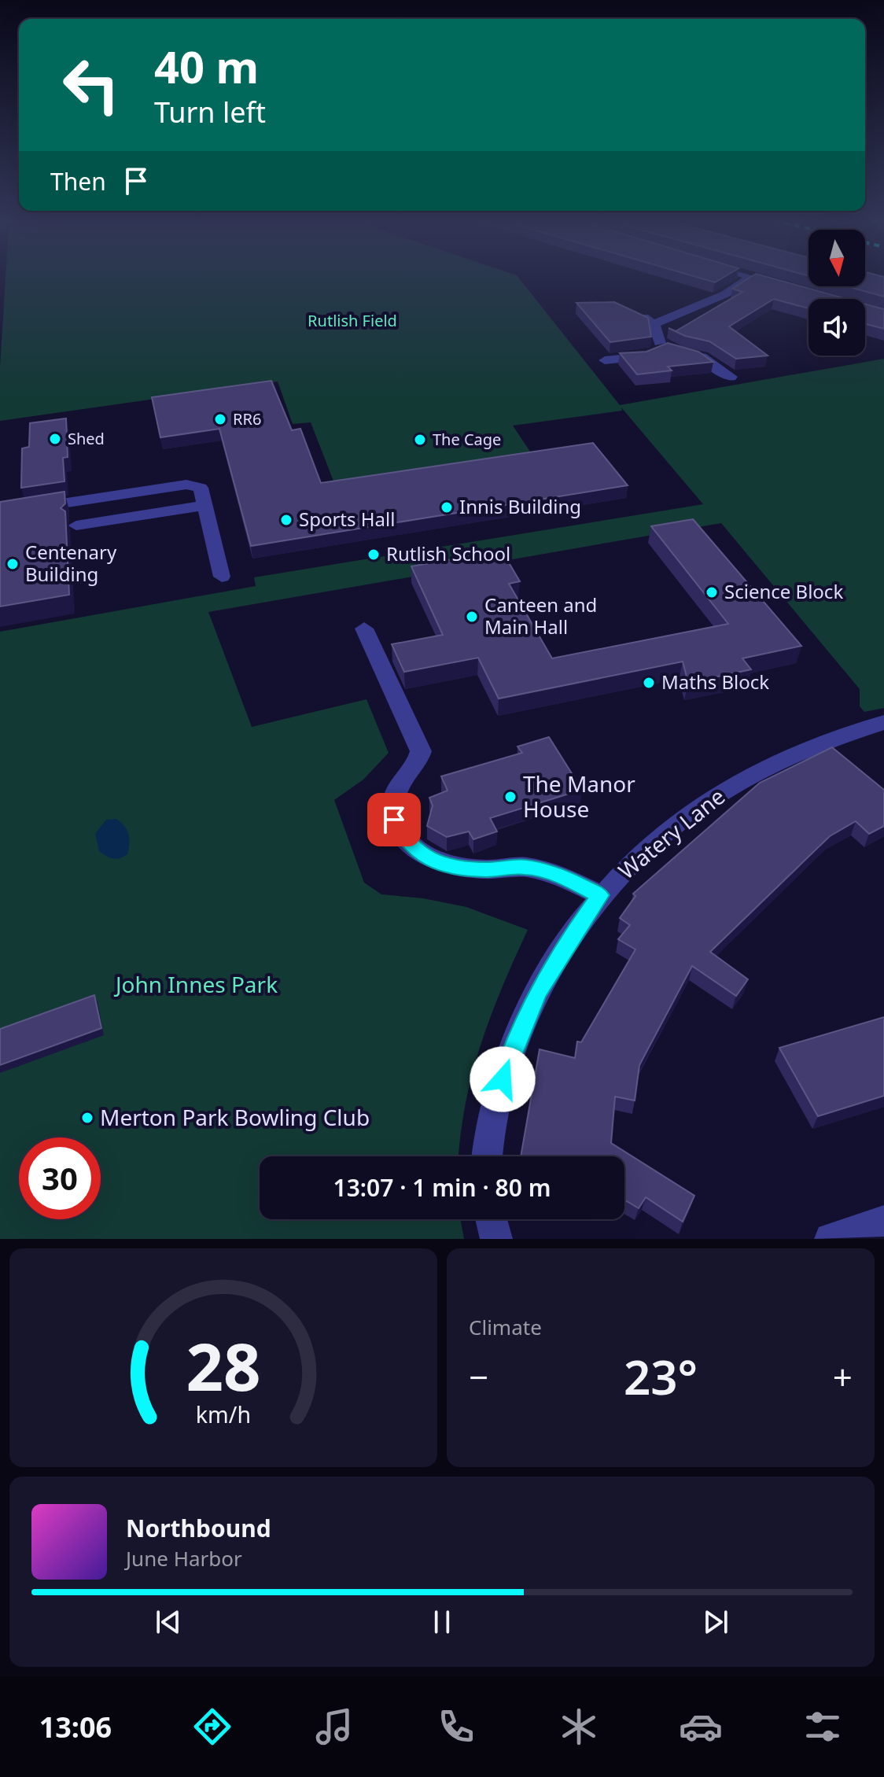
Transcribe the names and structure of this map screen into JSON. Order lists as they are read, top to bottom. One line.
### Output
{"streets":{"street":["Watery Lane"]},"parks":["Rutlish Field","John Innes Park"],"places":["RR6","Shed","The Cage","Innis Building","Sports Hall","Rutlish School","Centenary Building","Science Block","Canteen and Main Hall","Maths Block","The Manor House","Merton Park Bowling Club"],"north":"bottom","page":{"turn":["40 m","Turn left"],"then":"Then","limit":"30","trip":"13:07 · 1 min · 80 m","tile":"Climate","heat":["−","23°","+"],"song":["Northbound","June Harbor"],"tabs":"13:06","gauge":["28","km/h"]}}
